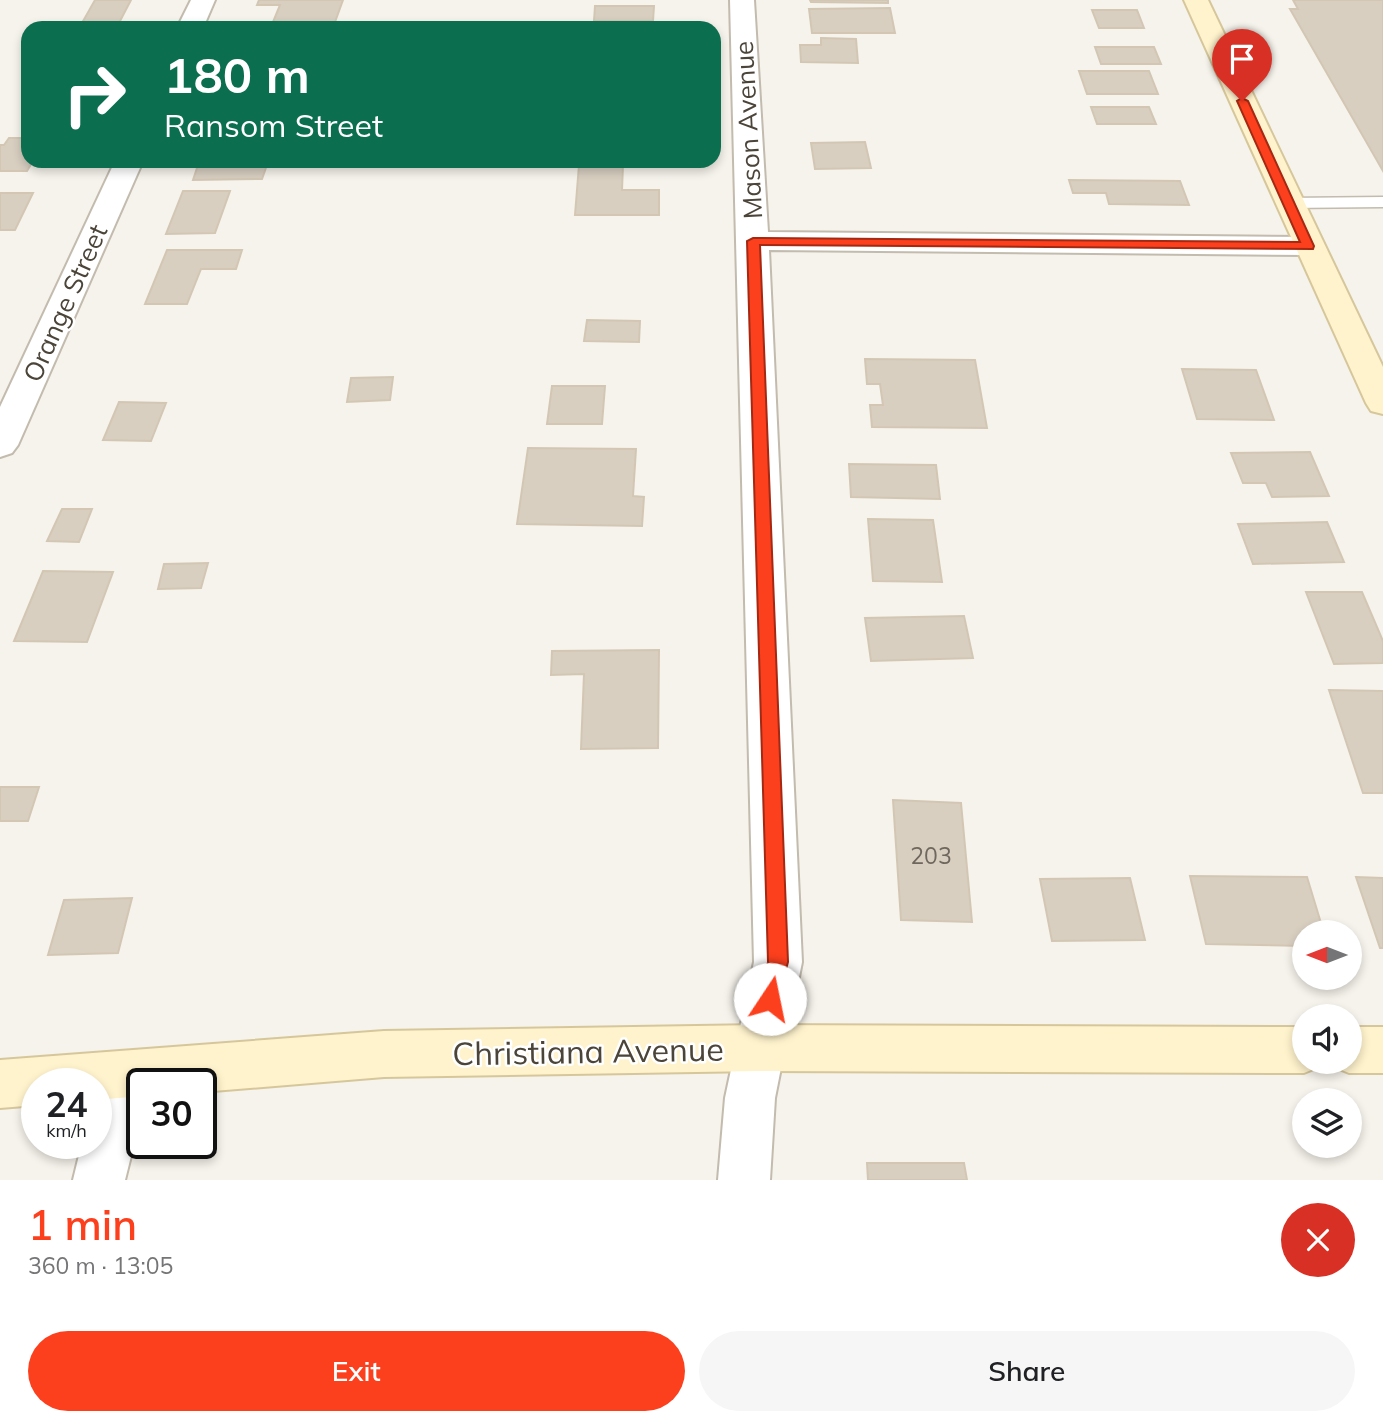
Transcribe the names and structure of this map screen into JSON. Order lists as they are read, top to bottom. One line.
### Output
{"streets":{"street":["Mason Avenue","Orange Street","Christiana Avenue"]},"crossings":[["Mason Avenue","Christiana Avenue"]],"house_numbers":["203"],"north":"left","page":{"turn":["180 m","Ransom Street"],"speed":"24 km/h","limit":"30","heading":["1 min","360 m · 13:05"],"buttons":["Exit","Share"]}}
